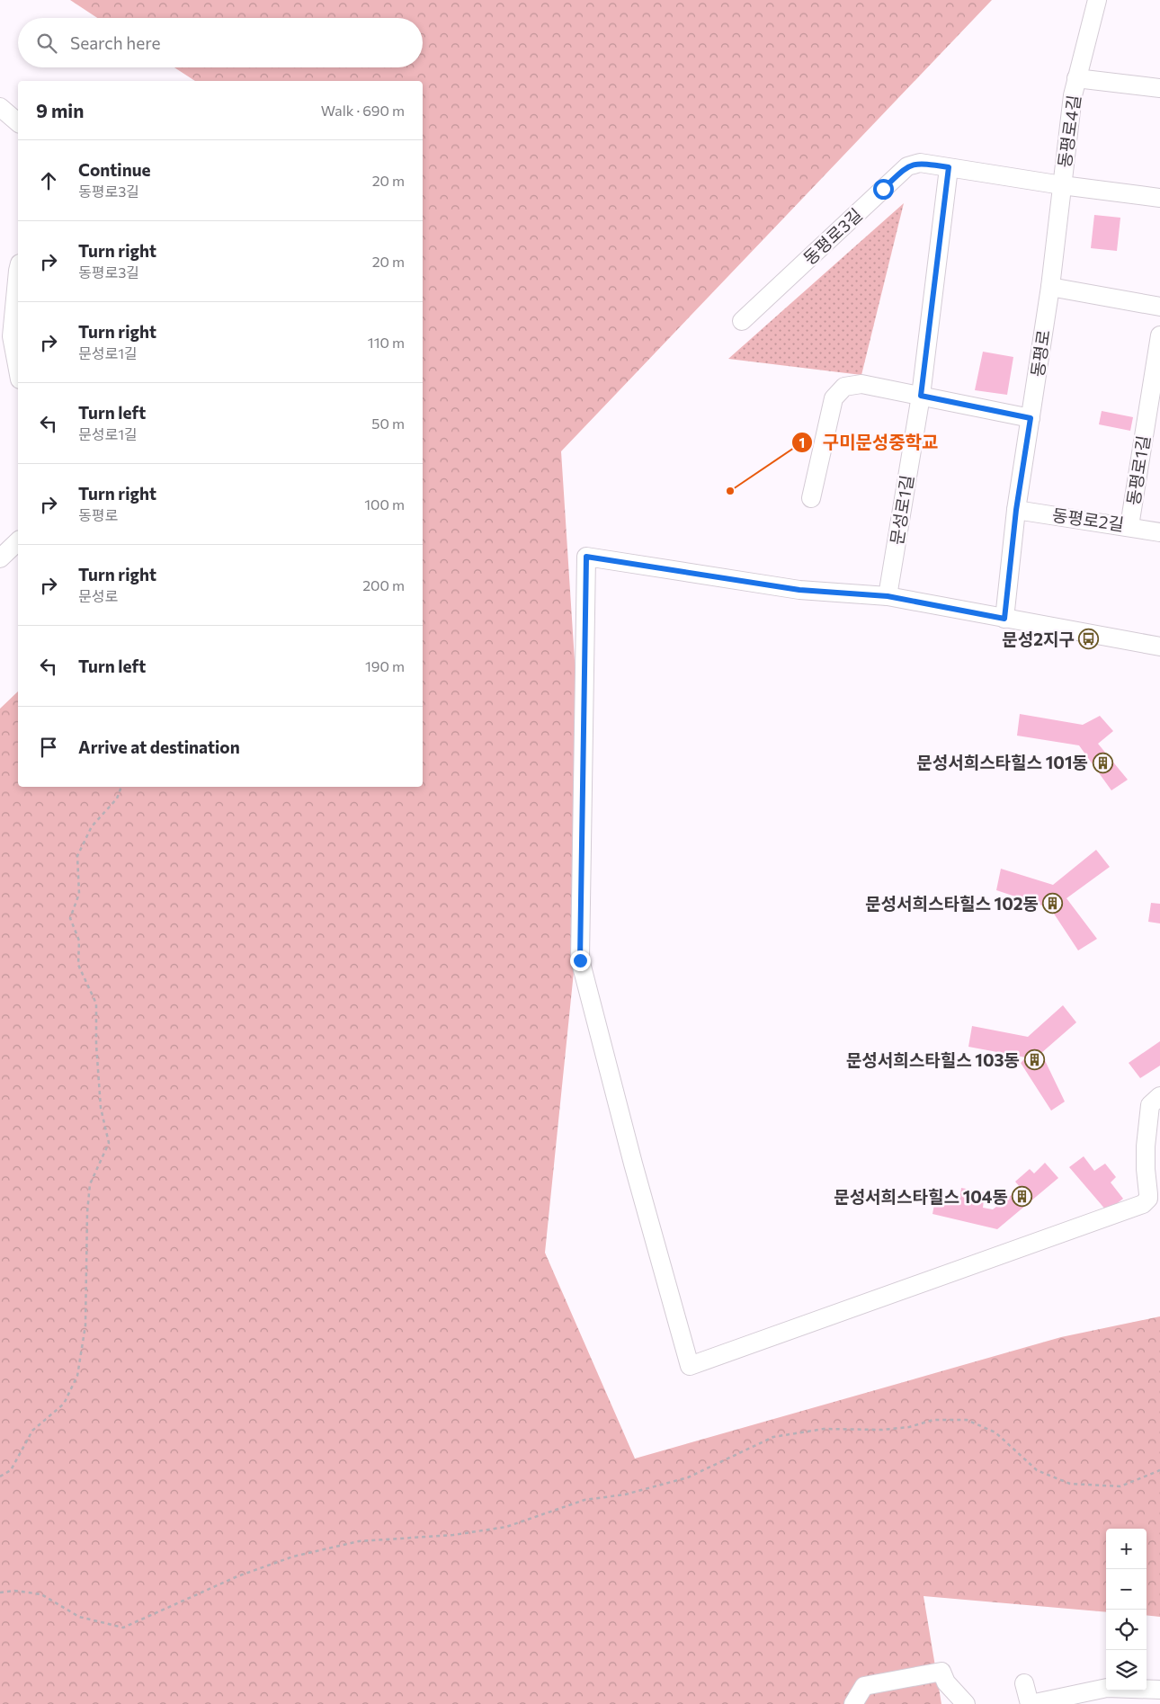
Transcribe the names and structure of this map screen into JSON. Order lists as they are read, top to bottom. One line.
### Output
{"streets":{"street":["동평로4길","동평로3길","동평로","동평로1길","문성로1길","동평로2길"]},"crossings":[["동평로4길","동평로3길"],["동평로4길","동평로"],["동평로3길","동평로"],["동평로3길","문성로1길"],["동평로","동평로2길"],["동평로1길","동평로2길"]],"places":{"other":["구미문성중학교"],"bus stop":["문성2지구"],"building":["문성서희스타힐스 101동","문성서희스타힐스 102동","문성서희스타힐스 103동","문성서희스타힐스 104동"]},"page":{"search":"Search here","heading":["9 min","Walk · 690 m"],"list":[["Continue","동평로3길","20 m"],["Turn right","동평로3길","20 m"],["Turn right","문성로1길","110 m"],["Turn left","문성로1길","50 m"],["Turn right","동평로","100 m"],["Turn right","문성로","200 m"],["Turn left","190 m"],"Arrive at destination"],"map_buttons":["+","−"]}}
